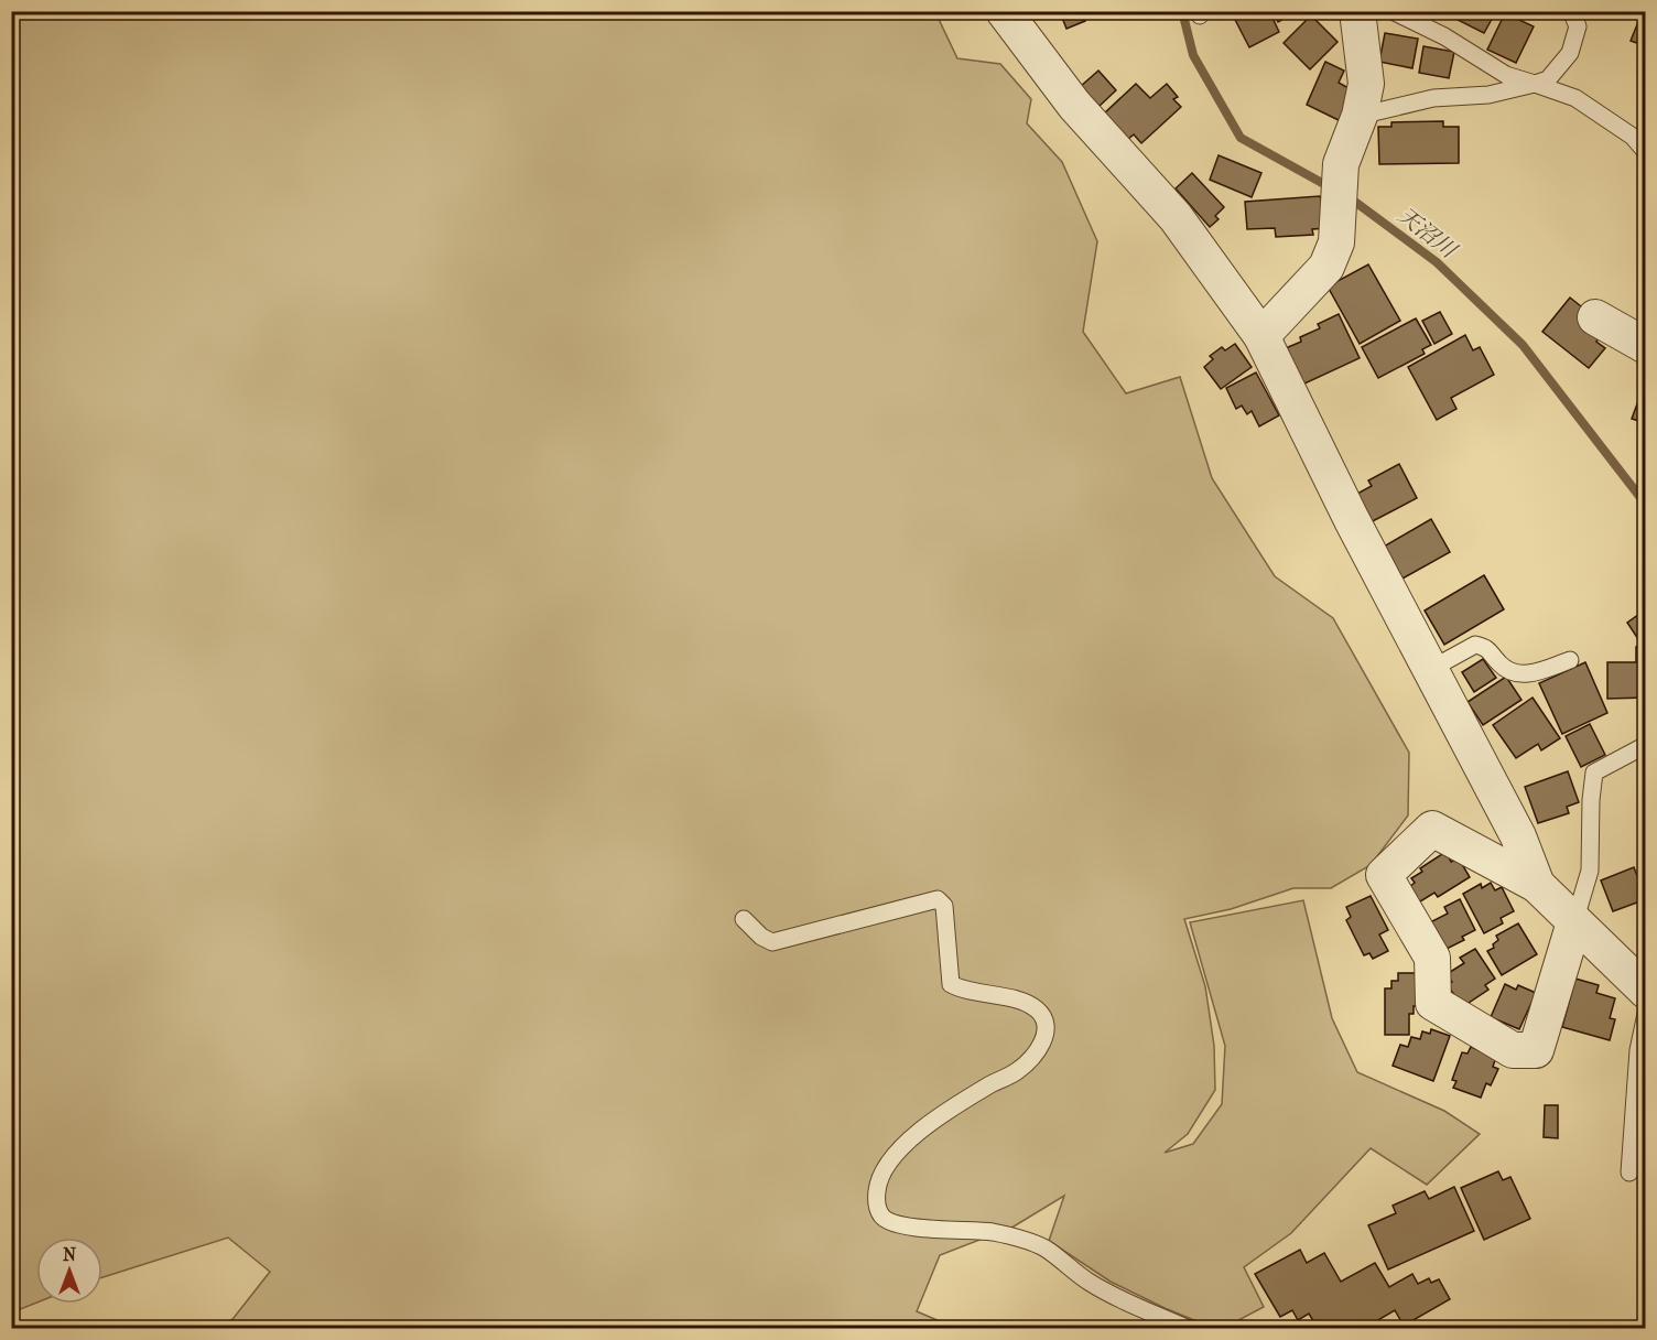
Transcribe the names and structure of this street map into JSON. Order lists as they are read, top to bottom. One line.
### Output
{"water":["天沼川"],"north":"top"}
